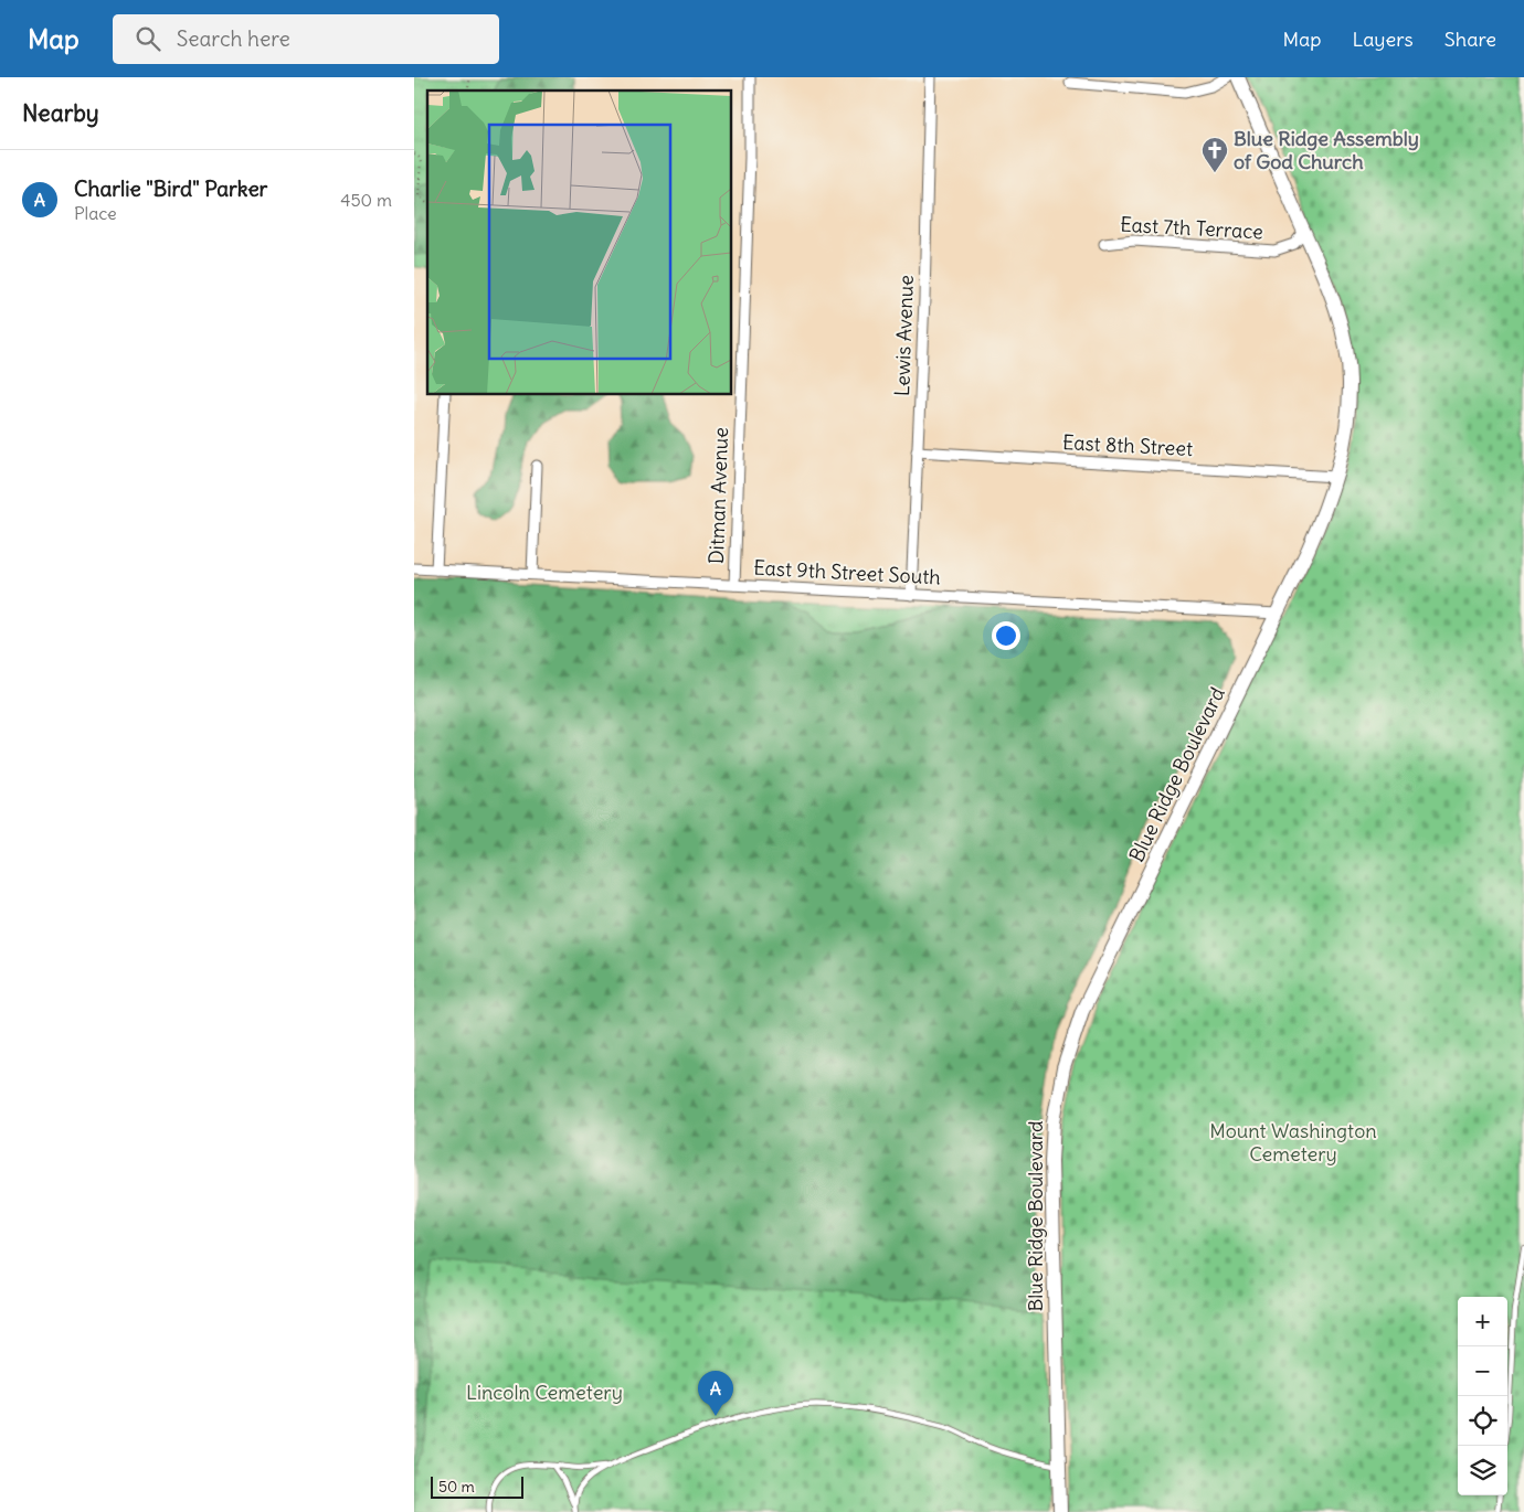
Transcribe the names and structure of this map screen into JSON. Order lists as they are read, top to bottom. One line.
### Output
{"streets":{"main road":["Blue Ridge Boulevard"],"street":["East 7th Terrace","Lewis Avenue","East 8th Street","Ditman Avenue","East 9th Street South"]},"crossings":[["East 7th Terrace","Blue Ridge Boulevard"],["Lewis Avenue","East 8th Street"],["Lewis Avenue","East 9th Street South"],["East 8th Street","Blue Ridge Boulevard"],["Ditman Avenue","East 9th Street South"],["East 9th Street South","Blue Ridge Boulevard"]],"parks":["Mount Washington Cemetery","Lincoln Cemetery"],"places":{"church":["Blue Ridge Assembly of God Church"]},"scale_bar":"50 m","page":{"header":"Map","search":"Search here","nav":["Map","Layers","Share"],"heading":"Nearby","list":[{"mark":"A","name":"Charlie \"Bird\" Parker","note":"Place","value":"450 m"}],"map_buttons":["+","−"],"pins":"A","scale":"50 m"}}
